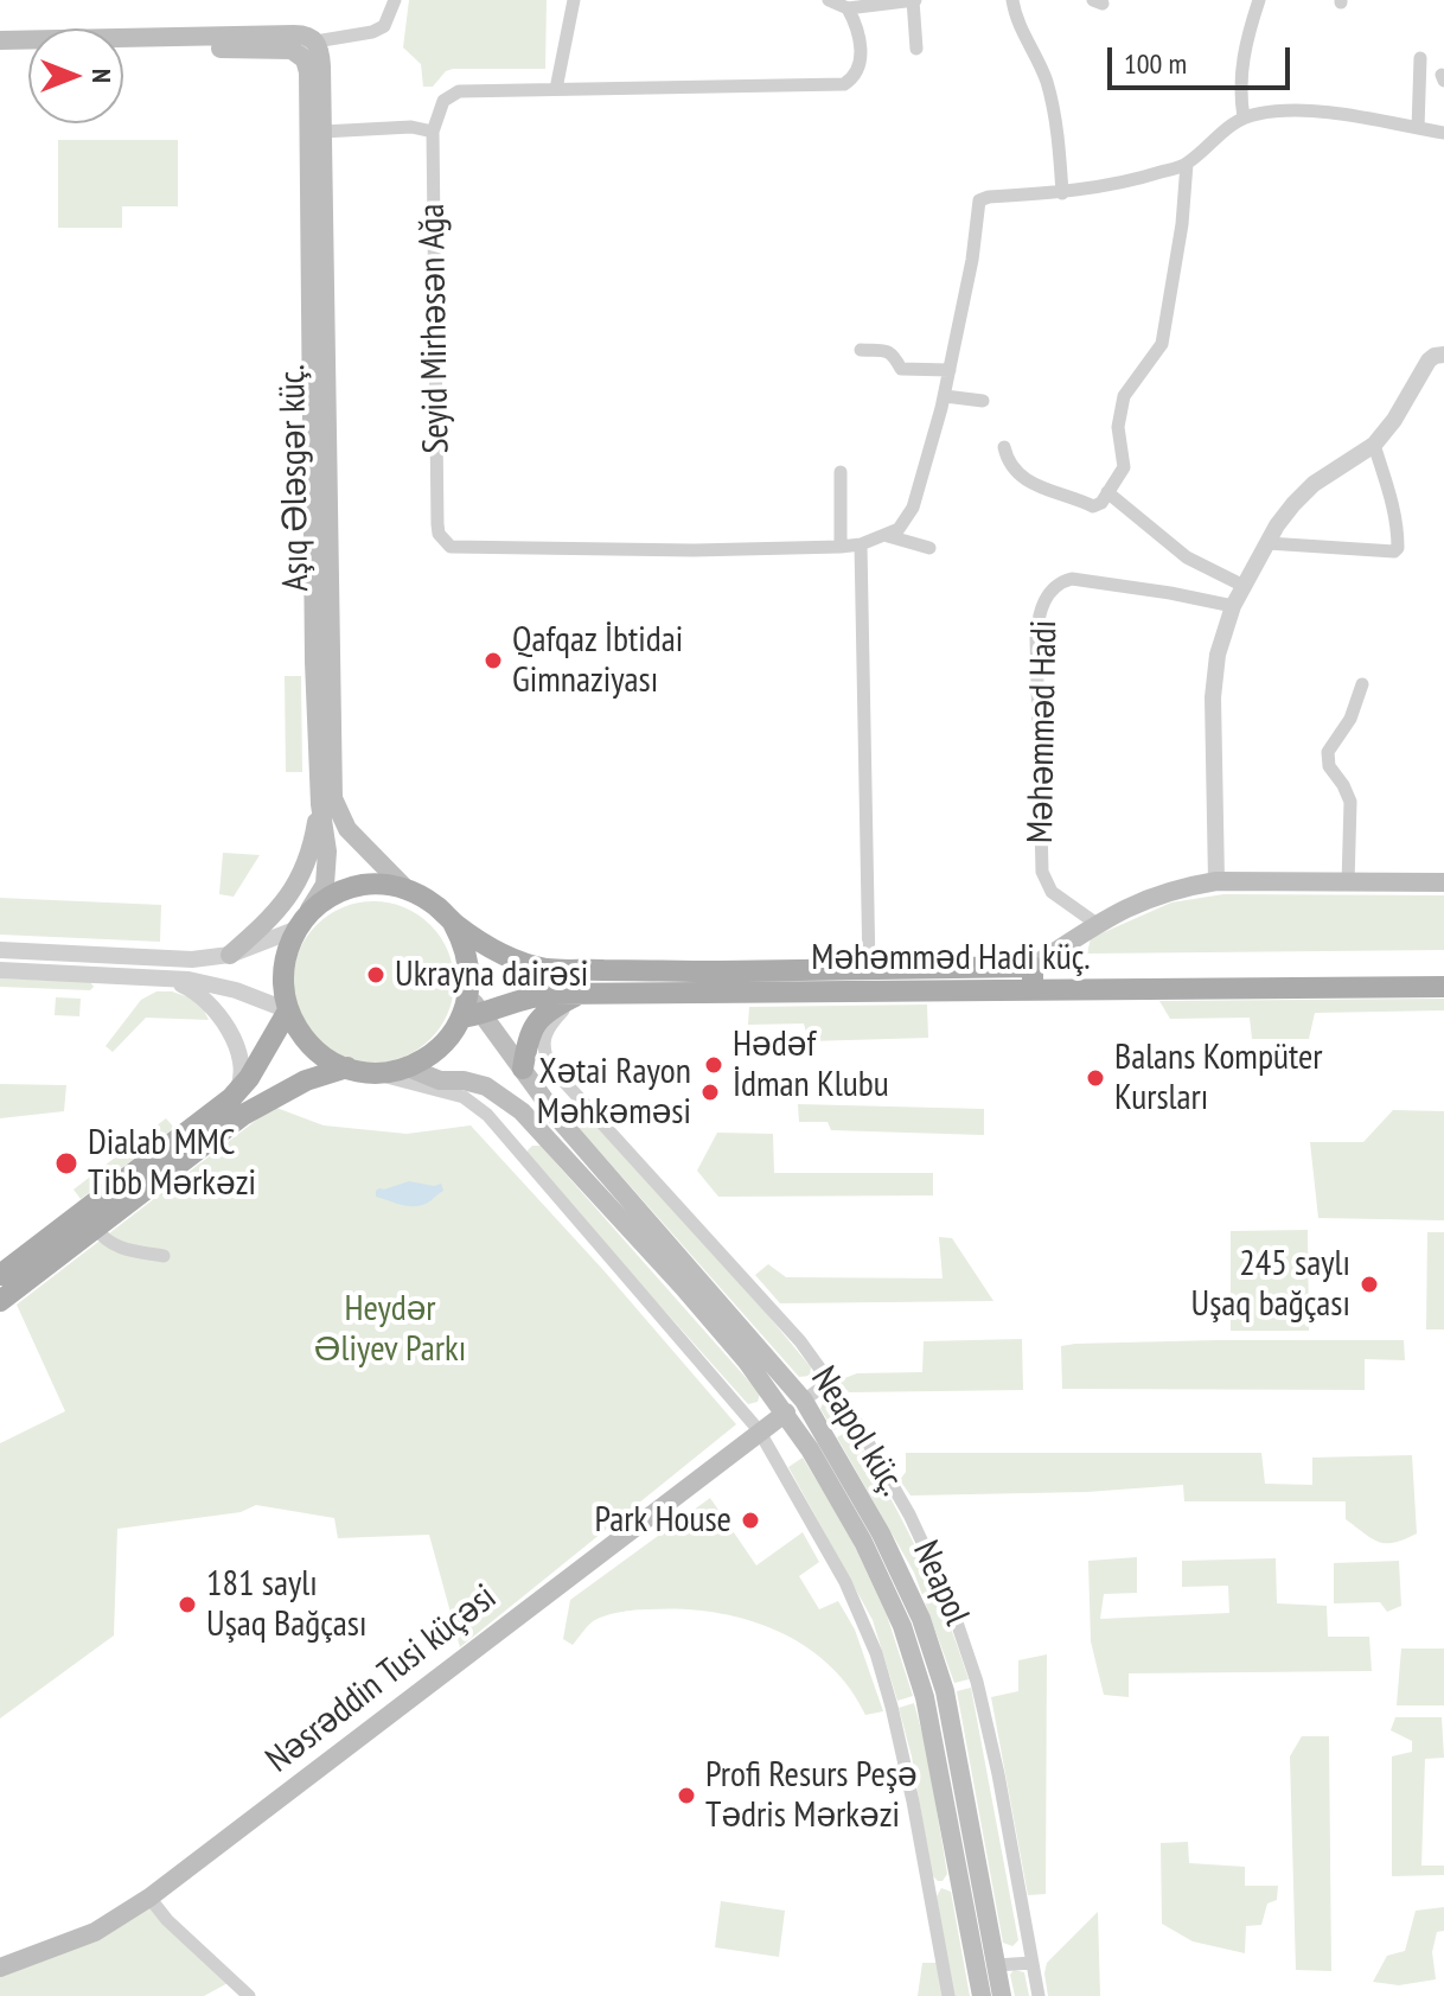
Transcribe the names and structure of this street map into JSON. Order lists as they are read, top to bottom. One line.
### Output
{"streets":{"main road":["Aşıq Ələsgər küç.","Məhəmməd Hadi küç.","Neapol küç.","Nəsrəddin Tusi küçəsi"],"street":["Seyid Mirhəsən Ağa","Məhəmməd Hadi","Neapol"]},"crossings":[["Aşıq Ələsgər küç.","Məhəmməd Hadi küç."],["Aşıq Ələsgər küç.","Neapol küç."],["Məhəmməd Hadi küç.","Neapol küç."],["Məhəmməd Hadi küç.","Neapol"],["Neapol küç.","Nəsrəddin Tusi küçəsi"]],"parks":["Heydər Əliyev Parkı"],"places":["Qafqaz İbtidai Gimnaziyası","Ukrayna dairəsi","Hədəf İdman Klubu","Balans Kompüter Kursları","Xətai Rayon Məhkəməsi","Dialab MMC Tibb Mərkəzi","245 saylı Uşaq bağçası","Park House","181 saylı Uşaq Bağçası","Profi Resurs Peşə Tədris Mərkəzi"],"scale_bar":"100 m","north":"right"}
